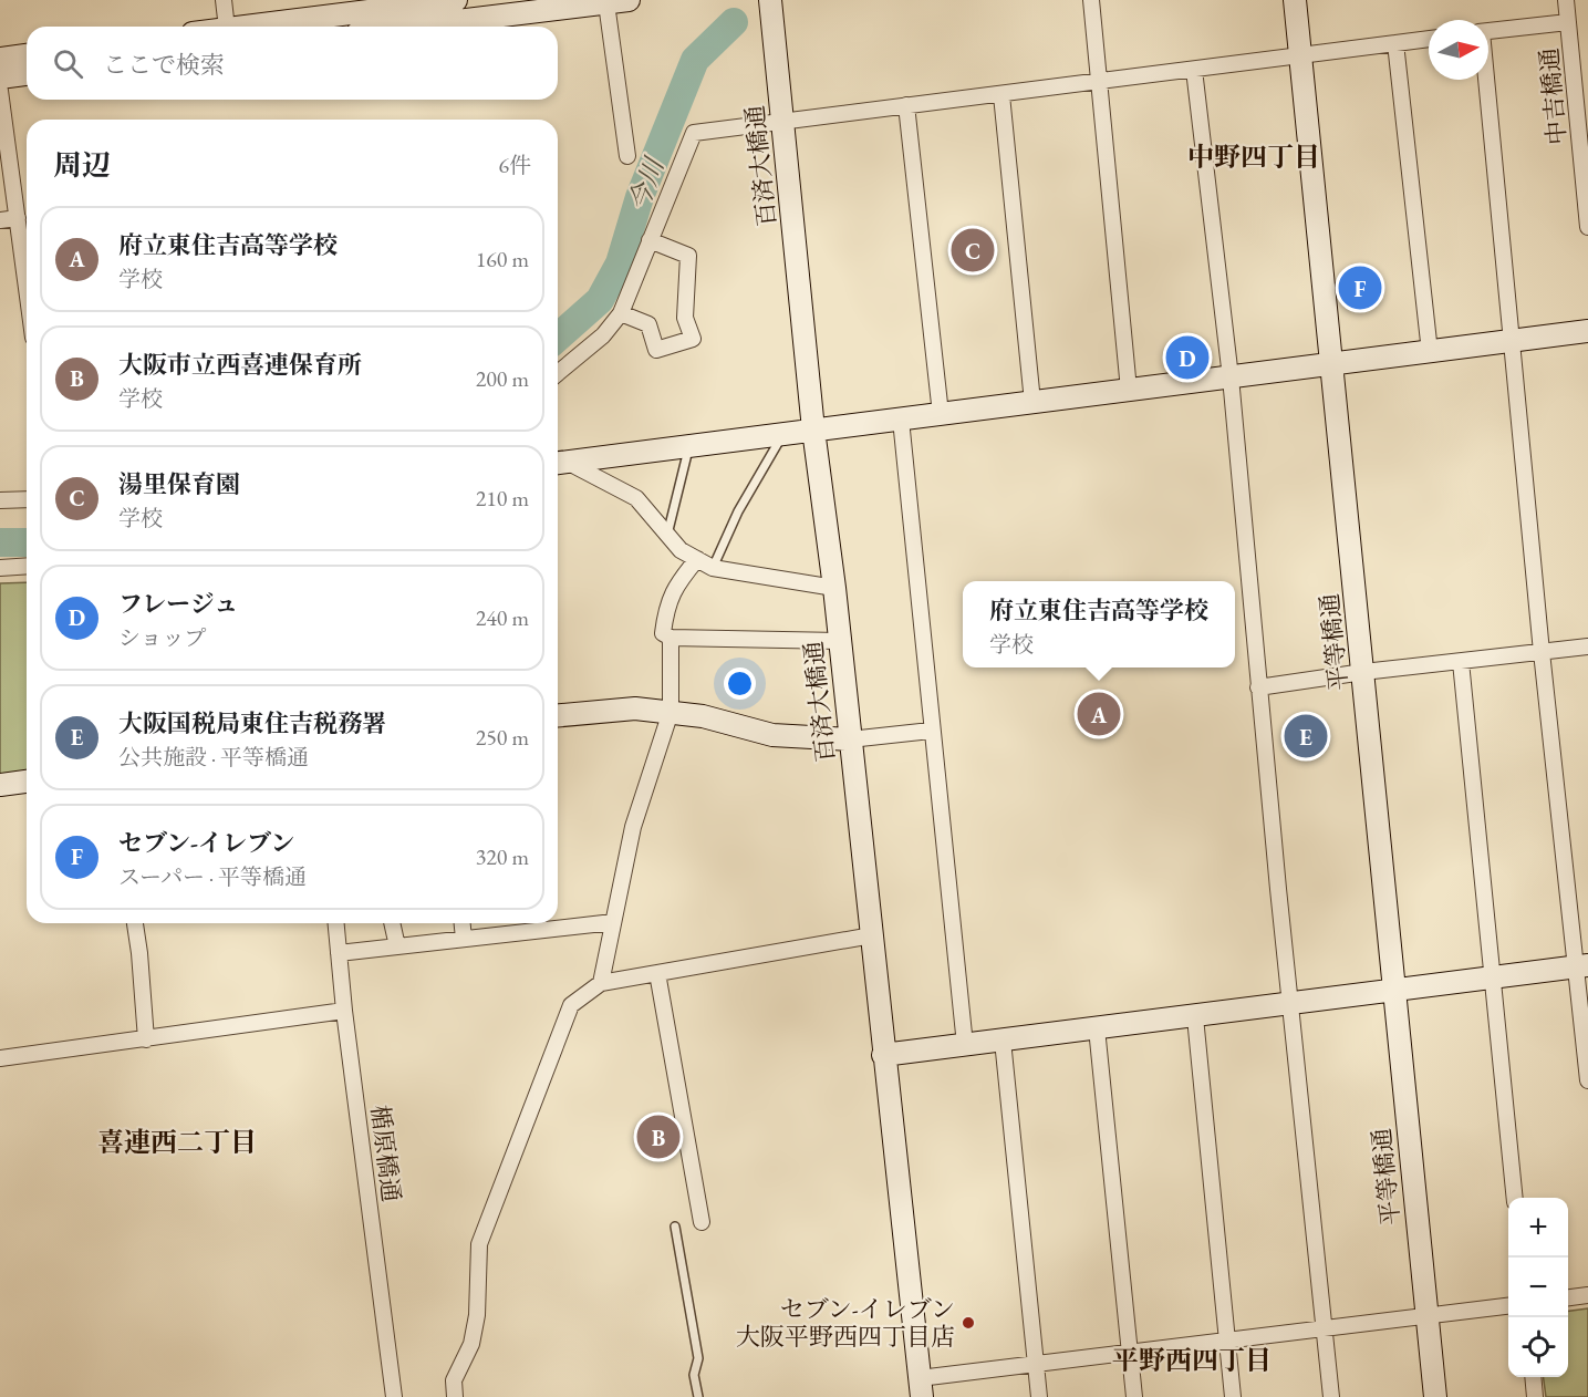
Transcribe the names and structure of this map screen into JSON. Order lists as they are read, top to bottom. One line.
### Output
{"streets":{"street":["中吉橋通","百済大橋通","平等橋通","楯原橋通"]},"districts":["中野四丁目","喜連西二丁目","平野西四丁目"],"water":["今川"],"places":["セブン-イレブン 大阪平野西四丁目店"],"north":"right","page":{"search":"ここで検索","heading":["周辺","6件"],"list":[{"mark":"A","name":"府立東住吉高等学校","note":"学校","value":"160 m"},{"mark":"B","name":"大阪市立西喜連保育所","note":"学校","value":"200 m"},{"mark":"C","name":"湯里保育園","note":"学校","value":"210 m"},{"mark":"D","name":"フレージュ","note":"ショップ","value":"240 m"},{"mark":"E","name":"大阪国税局東住吉税務署","note":"公共施設 · 平等橋通","value":"250 m"},{"mark":"F","name":"セブン-イレブン","note":"スーパー · 平等橋通","value":"320 m"}],"pins":["C","F","D","A","E","B"],"popup":["府立東住吉高等学校","学校"],"map_buttons":["+","−"]}}
